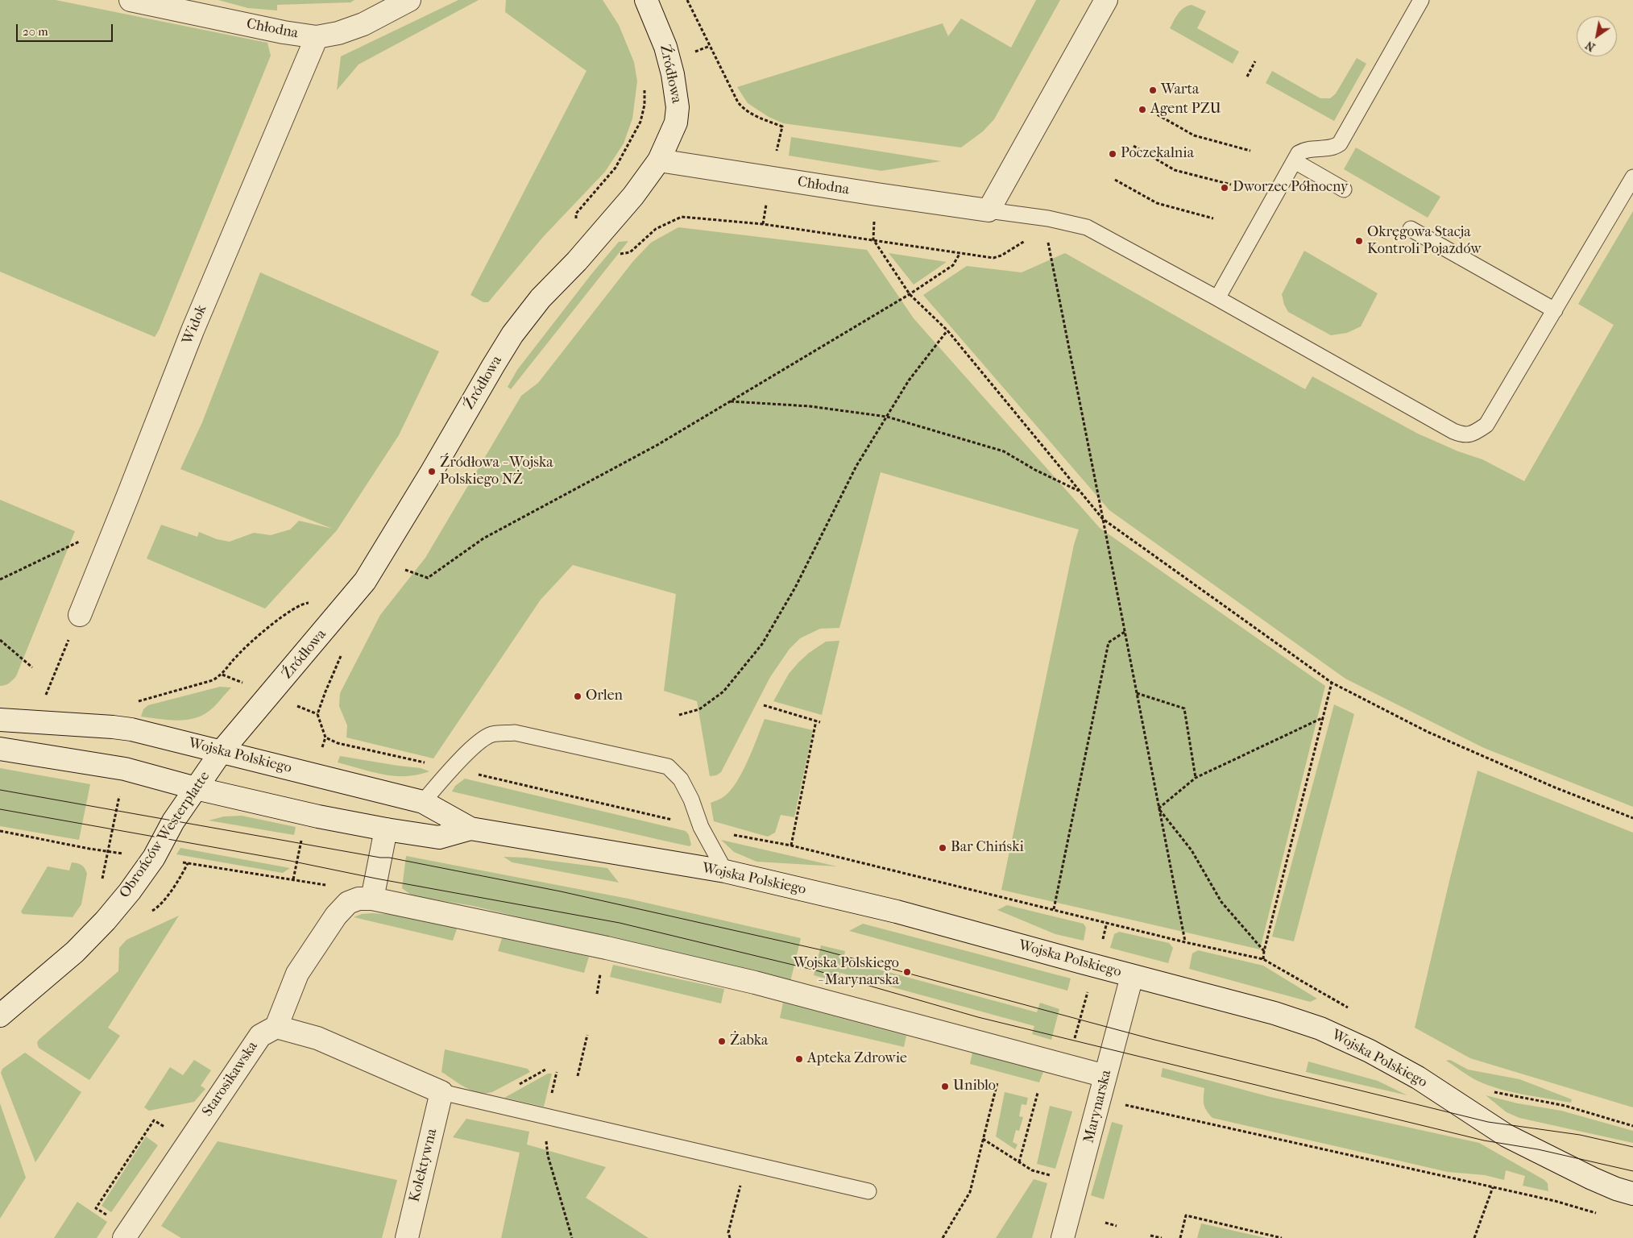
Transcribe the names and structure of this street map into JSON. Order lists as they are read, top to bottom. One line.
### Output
{"streets":{"street":["Chłodna","Źródłowa","Widok","Wojska Polskiego","Obrońców Westerplatte","Starosikawska","Marynarska","Kolektywna"]},"crossings":[["Chłodna","Źródłowa"],["Chłodna","Widok"],["Źródłowa","Wojska Polskiego"],["Źródłowa","Obrońców Westerplatte"],["Wojska Polskiego","Obrońców Westerplatte"],["Wojska Polskiego","Marynarska"]],"places":["Warta","Agent PZU","Poczekalnia","Dworzec Północny","Okręgowa Stacja Kontroli Pojazdów","Źródłowa - Wojska Polskiego NŻ","Orlen","Bar Chiński","Wojska Polskiego - Marynarska","Żabka","Apteka Zdrowie","Uniblo"],"scale_bar":"20 m","north":"bottom left"}
